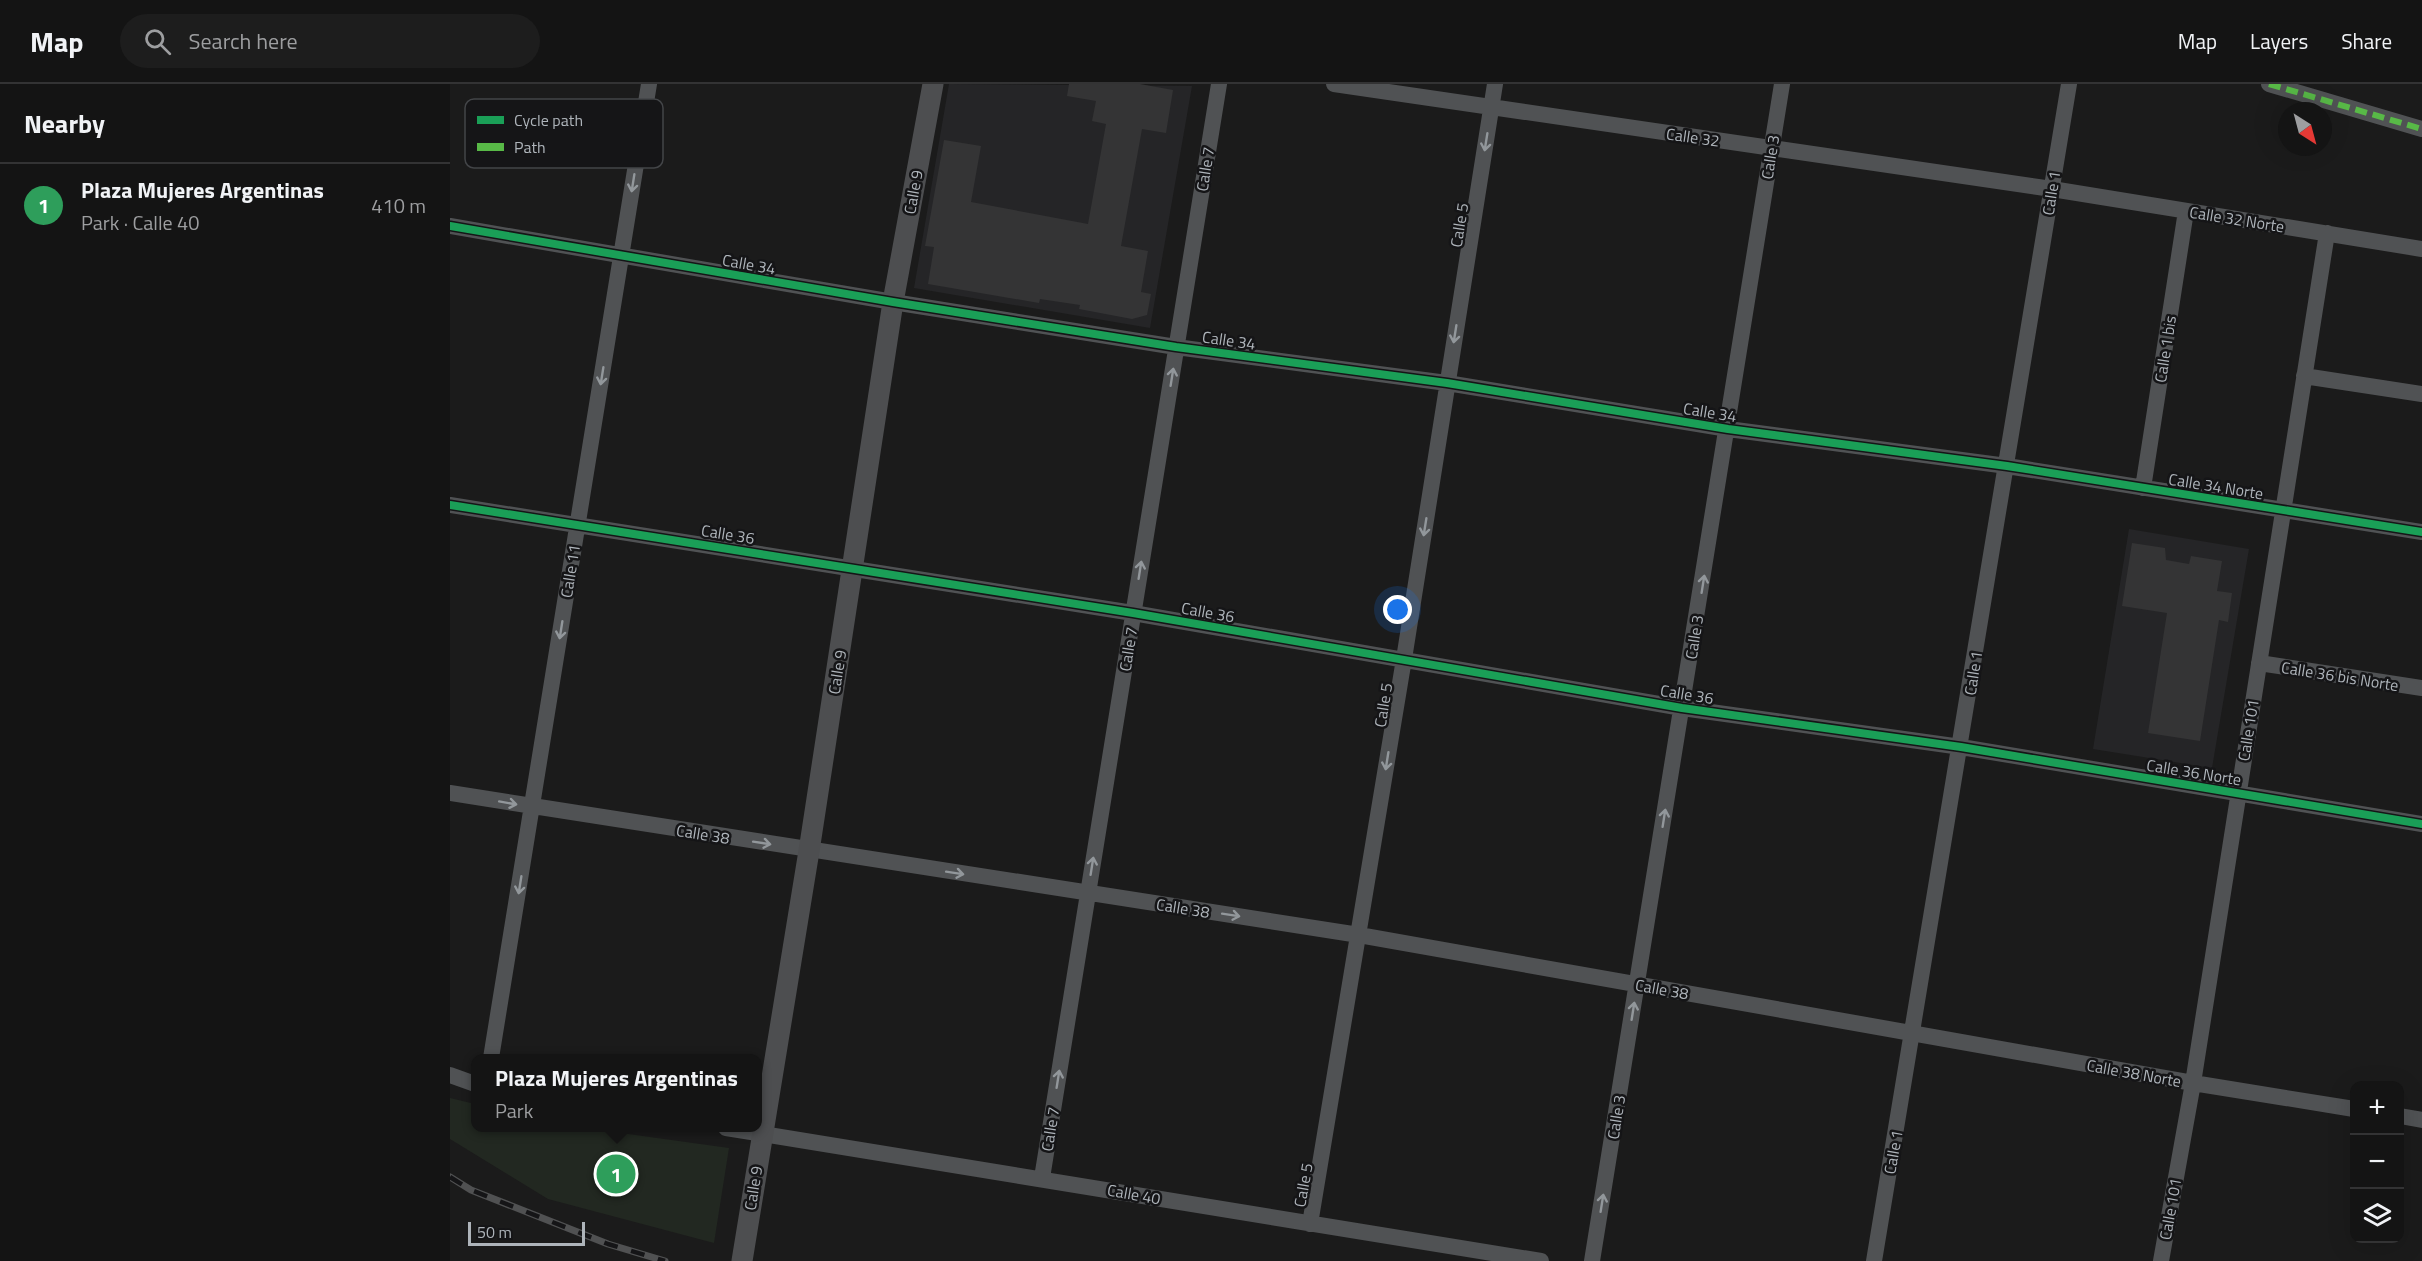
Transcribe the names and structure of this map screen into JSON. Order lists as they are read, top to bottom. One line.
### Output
{"streets":{"main road":["Calle 9"],"street":["Calle 32","Calle 3","Calle 7","Calle 1","Calle 32 Norte","Calle 5","Calle 34","Calle 1 bis","Calle 34 Norte","Calle 36","Calle 11","Calle 36 bis Norte","Calle 101","Calle 36 Norte","Calle 38","Calle 38 Norte","Calle 40"]},"crossings":[["Calle 32","Calle 3"],["Calle 32","Calle 1"],["Calle 32","Calle 32 Norte"],["Calle 32","Calle 5"],["Calle 3","Calle 34"],["Calle 3","Calle 36"],["Calle 3","Calle 38"],["Calle 7","Calle 34"],["Calle 7","Calle 36"],["Calle 7","Calle 38"],["Calle 7","Calle 40"],["Calle 9","Calle 34"],["Calle 9","Calle 36"],["Calle 9","Calle 38"],["Calle 9","Calle 40"],["Calle 1","Calle 32 Norte"],["Calle 1","Calle 34"],["Calle 1","Calle 34 Norte"],["Calle 1","Calle 36"],["Calle 1","Calle 36 Norte"],["Calle 1","Calle 38"],["Calle 1","Calle 38 Norte"],["Calle 32 Norte","Calle 1 bis"],["Calle 32 Norte","Calle 101"],["Calle 5","Calle 34"],["Calle 5","Calle 36"],["Calle 5","Calle 38"],["Calle 5","Calle 40"],["Calle 34","Calle 34 Norte"],["Calle 34","Calle 11"],["Calle 1 bis","Calle 34 Norte"],["Calle 34 Norte","Calle 101"],["Calle 36","Calle 11"],["Calle 36","Calle 36 Norte"],["Calle 11","Calle 38"],["Calle 36 bis Norte","Calle 101"],["Calle 101","Calle 36 Norte"],["Calle 101","Calle 38 Norte"],["Calle 38","Calle 38 Norte"]],"one_way":["Calle 3","Calle 7","Calle 5","Calle 11","Calle 38"],"legend":["Cycle path","Path"],"scale_bar":"50 m","north":"bottom right","page":{"header":"Map","search":"Search here","nav":["Map","Layers","Share"],"heading":"Nearby","list":[{"mark":"1","name":"Plaza Mujeres Argentinas","note":"Park · Calle 40","value":"410 m"}],"popup":["Plaza Mujeres Argentinas","Park"],"map_buttons":["+","−"],"pins":"1","scale":"50 m"}}
